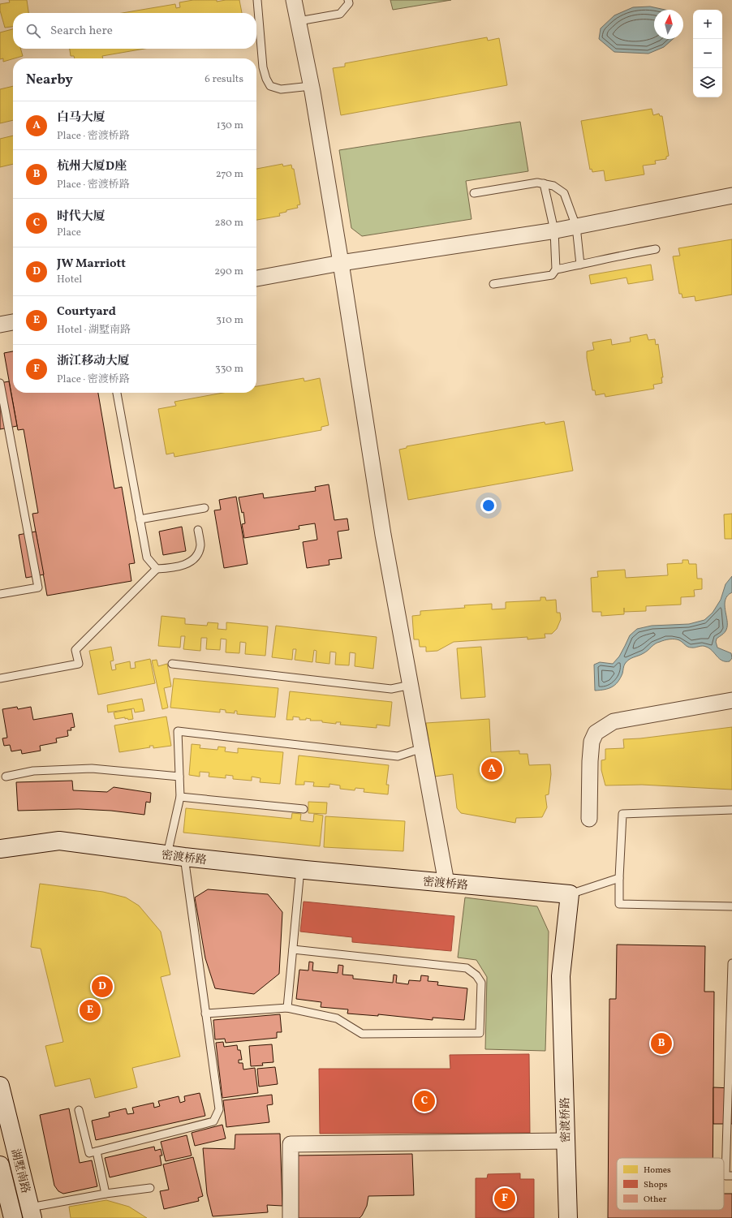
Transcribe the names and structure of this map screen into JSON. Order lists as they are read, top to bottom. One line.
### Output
{"streets":{"street":["密渡桥路","湖墅南路"]},"legend":["Homes","Shops","Other"],"north":"top","page":{"map_buttons":["+","−"],"search":"Search here","heading":["Nearby","6 results"],"list":[{"mark":"A","name":"白马大厦","note":"Place · 密渡桥路","value":"130 m"},{"mark":"B","name":"杭州大厦D座","note":"Place · 密渡桥路","value":"270 m"},{"mark":"C","name":"时代大厦","note":"Place","value":"280 m"},{"mark":"D","name":"JW Marriott","note":"Hotel","value":"290 m"},{"mark":"E","name":"Courtyard","note":"Hotel · 湖墅南路","value":"310 m"},{"mark":"F","name":"浙江移动大厦","note":"Place · 密渡桥路","value":"330 m"}],"pins":["A","D","E","B","C","F"]}}
